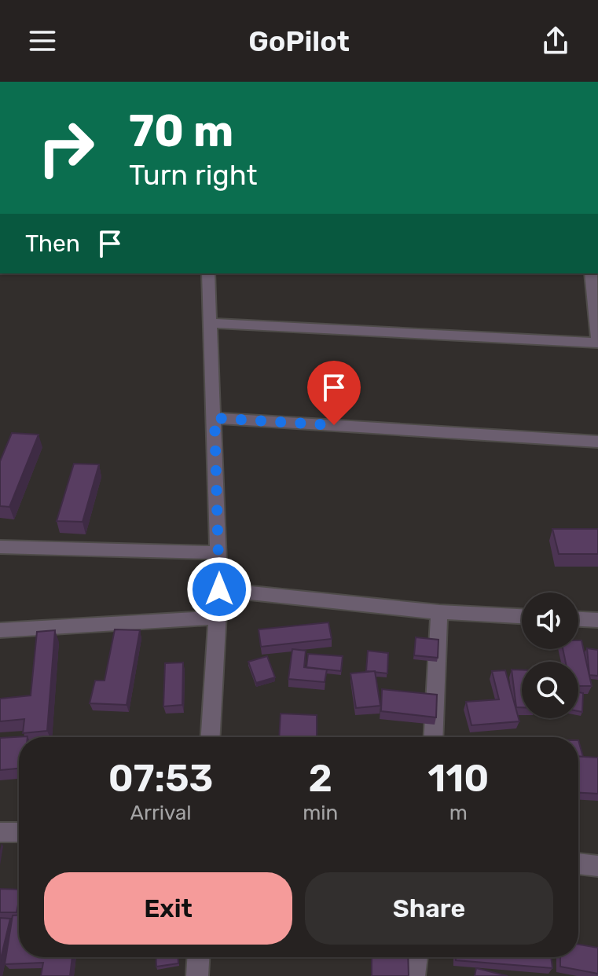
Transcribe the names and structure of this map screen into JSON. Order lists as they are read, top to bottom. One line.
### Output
{"page":{"header":"GoPilot","turn":["70 m","Turn right"],"then":"Then","eta":["07:53","Arrival","2","min","110","m"],"buttons":["Exit","Share"]}}
